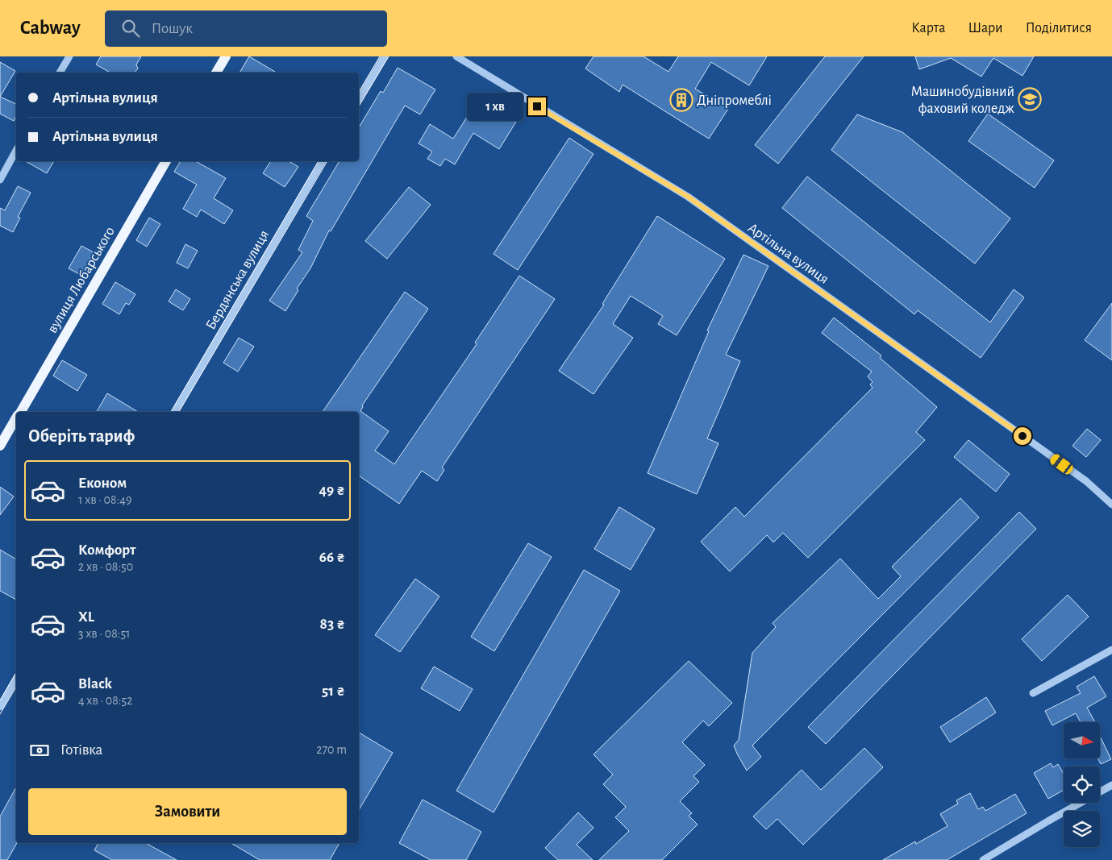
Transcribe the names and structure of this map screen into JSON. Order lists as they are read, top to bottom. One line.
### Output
{"streets":{"main road":["вулиця Любарського"],"street":["Артільна вулиця","Бердянська вулиця"]},"places":{"school or university":["Машинобудівний фаховий коледж"],"building":["Дніпромеблі"]},"north":"right","page":{"header":"Cabway","search":"Пошук","nav":["Карта","Шари","Поділитися"],"banner":["Артільна вулиця","Артільна вулиця"],"bubble":"1 хв","heading":"Оберіть тариф","list":[{"name":"Економ","note":"1 хв · 08:49","value":"49 ₴"},{"name":"Комфорт","note":"2 хв · 08:50","value":"66 ₴"},{"name":"XL","note":"3 хв · 08:51","value":"83 ₴"},{"name":"Black","note":"4 хв · 08:52","value":"51 ₴"}],"pay":["Готівка","270 m"],"buttons":"Замовити"}}
